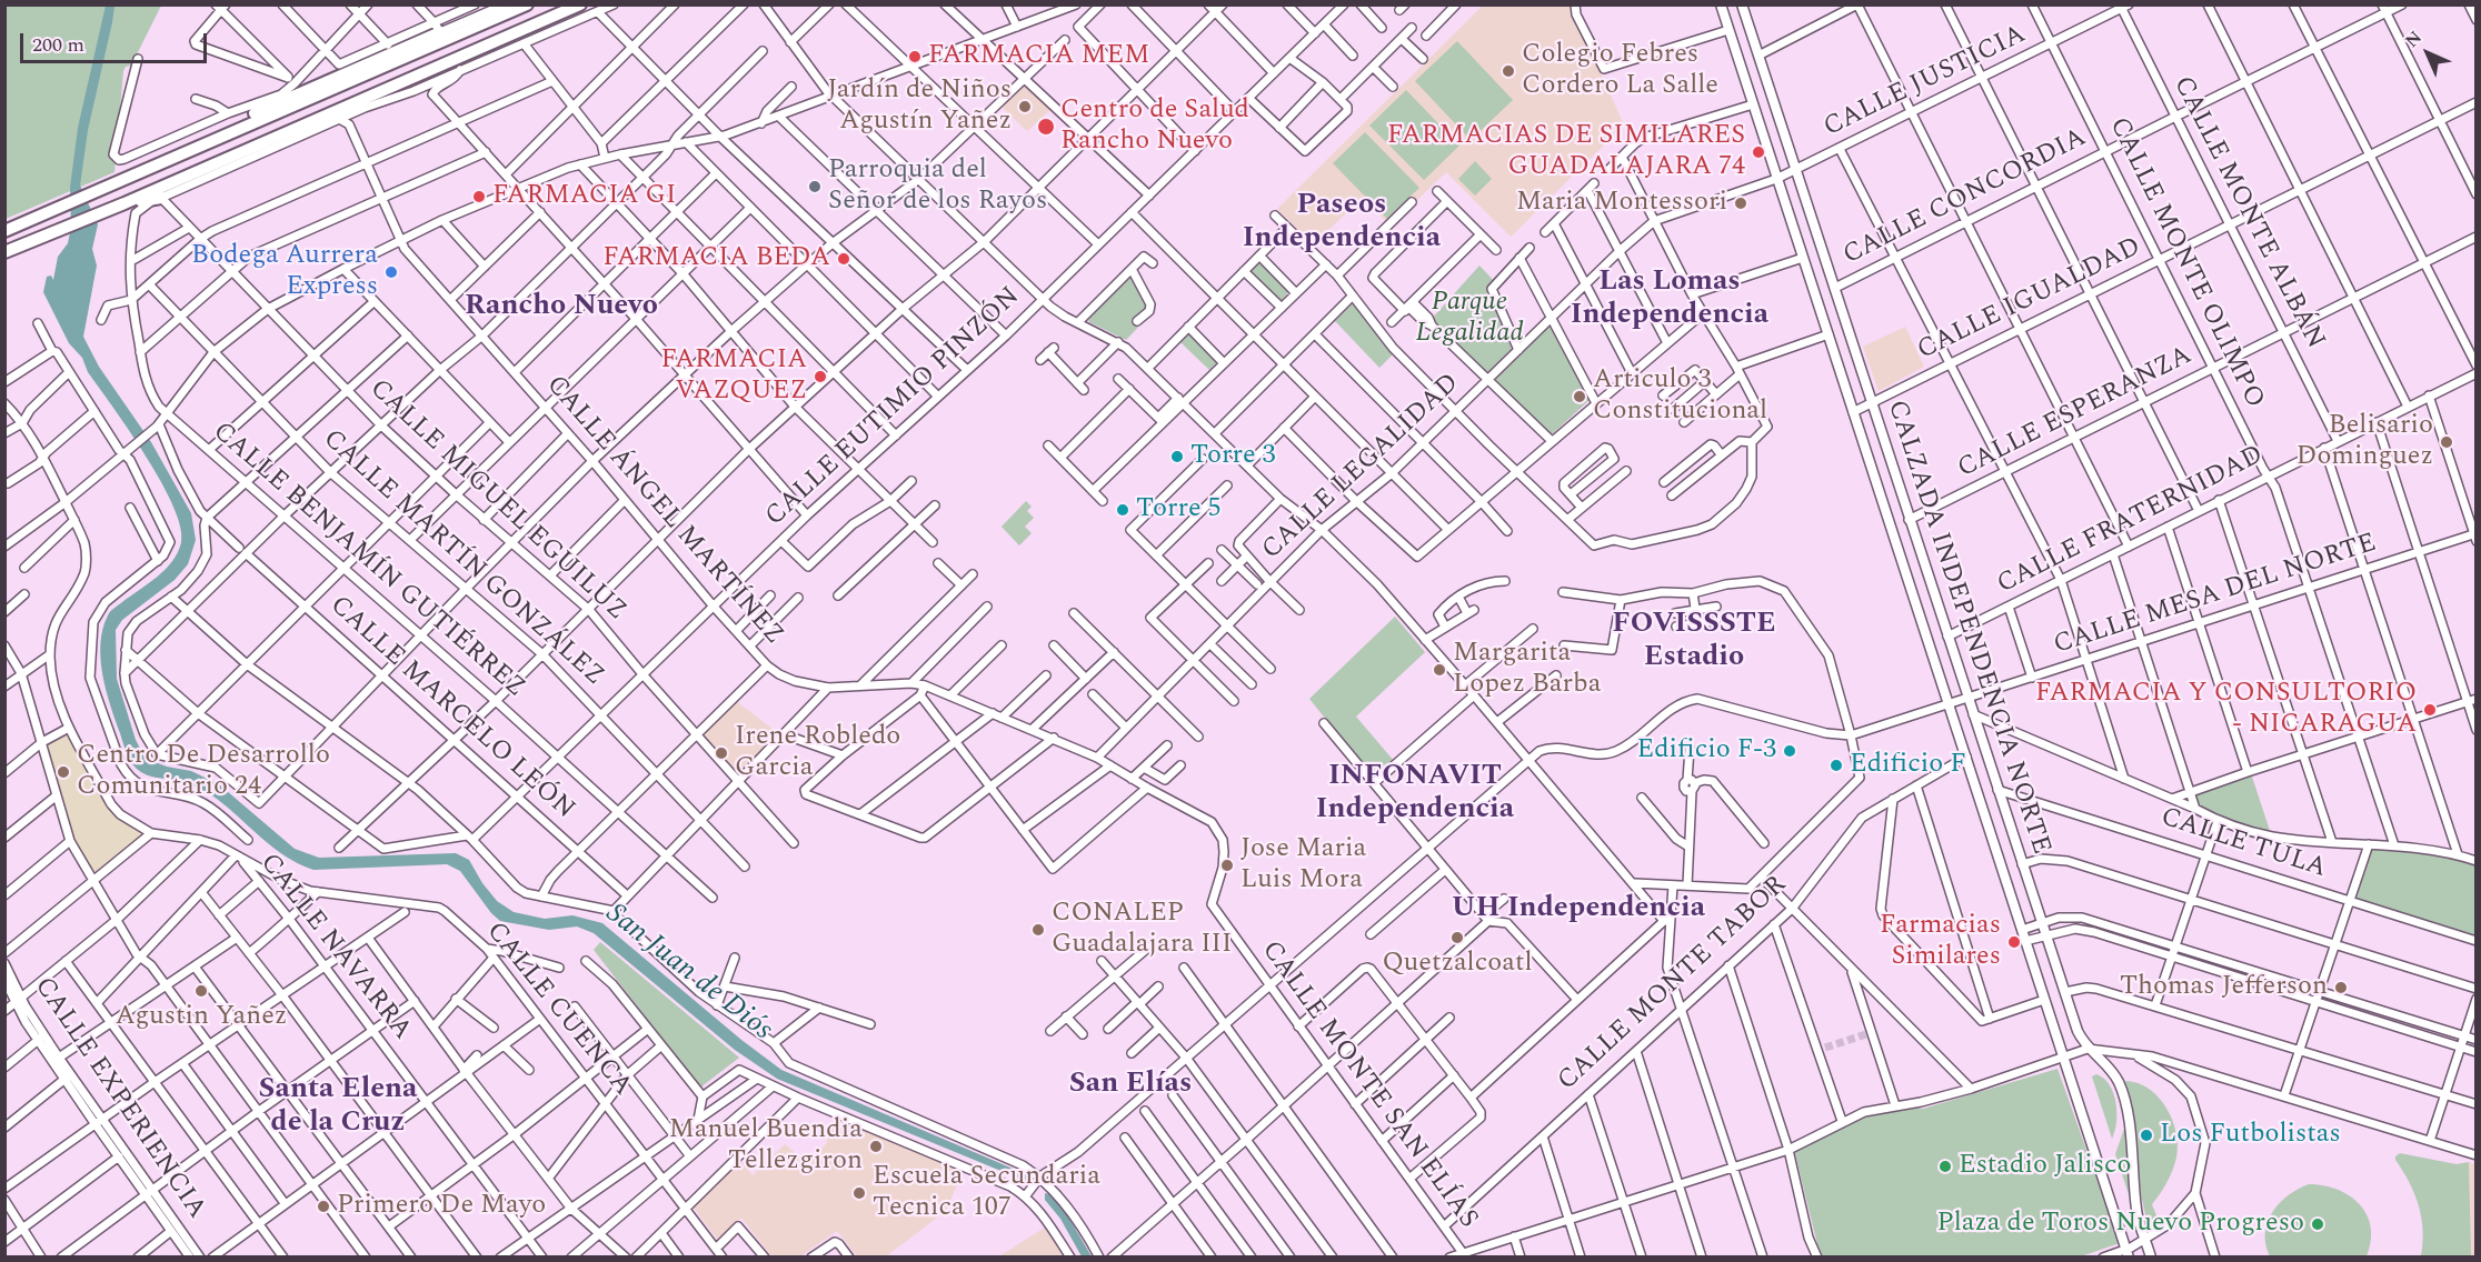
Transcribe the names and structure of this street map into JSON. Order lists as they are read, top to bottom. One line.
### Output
{"streets":{"main road":["CALZADA INDEPENDENCIA NORTE"],"street":["CALLE JUSTICIA","CALLE CONCORDIA","CALLE MONTE ALBÁN","CALLE MONTE OLIMPO","CALLE IGUALDAD","CALLE EUTIMIO PINZÓN","CALLE ESPERANZA","CALLE LEGALIDAD","CALLE MIGUEL EGUILUZ","CALLE ÁNGEL MARTÍNEZ","CALLE FRATERNIDAD","CALLE MARTÍN GONZÁLEZ","CALLE BENJAMÍN GUTIÉRREZ","CALLE MESA DEL NORTE","CALLE MARCELO LEÓN","CALLE TULA","CALLE NAVARRA","CALLE MONTE TABOR","CALLE CUENCA","CALLE MONTE SAN ELÍAS","CALLE EXPERIENCIA"]},"crossings":[["CALLE JUSTICIA","CALLE MONTE ALBÁN"],["CALLE JUSTICIA","CALLE MONTE OLIMPO"],["CALLE JUSTICIA","CALLE LEGALIDAD"],["CALLE JUSTICIA","CALZADA INDEPENDENCIA NORTE"],["CALLE CONCORDIA","CALLE MONTE ALBÁN"],["CALLE CONCORDIA","CALLE MONTE OLIMPO"],["CALLE CONCORDIA","CALZADA INDEPENDENCIA NORTE"],["CALLE MONTE ALBÁN","CALLE IGUALDAD"],["CALLE MONTE ALBÁN","CALLE ESPERANZA"],["CALLE MONTE ALBÁN","CALLE FRATERNIDAD"],["CALLE MONTE OLIMPO","CALLE IGUALDAD"],["CALLE MONTE OLIMPO","CALLE ESPERANZA"],["CALLE MONTE OLIMPO","CALLE FRATERNIDAD"],["CALLE MONTE OLIMPO","CALLE MESA DEL NORTE"],["CALLE IGUALDAD","CALZADA INDEPENDENCIA NORTE"],["CALLE EUTIMIO PINZÓN","CALLE MIGUEL EGUILUZ"],["CALLE EUTIMIO PINZÓN","CALLE ÁNGEL MARTÍNEZ"],["CALLE EUTIMIO PINZÓN","CALLE MARTÍN GONZÁLEZ"],["CALLE EUTIMIO PINZÓN","CALLE BENJAMÍN GUTIÉRREZ"],["CALLE EUTIMIO PINZÓN","CALLE MARCELO LEÓN"],["CALLE ESPERANZA","CALZADA INDEPENDENCIA NORTE"],["CALLE LEGALIDAD","CALLE ÁNGEL MARTÍNEZ"],["CALLE LEGALIDAD","CALZADA INDEPENDENCIA NORTE"],["CALLE MIGUEL EGUILUZ","CALLE BENJAMÍN GUTIÉRREZ"],["CALLE ÁNGEL MARTÍNEZ","CALLE MONTE SAN ELÍAS"],["CALLE FRATERNIDAD","CALZADA INDEPENDENCIA NORTE"],["CALLE MESA DEL NORTE","CALZADA INDEPENDENCIA NORTE"],["CALZADA INDEPENDENCIA NORTE","CALLE TULA"],["CALZADA INDEPENDENCIA NORTE","CALLE MONTE TABOR"],["CALLE NAVARRA","CALLE CUENCA"],["CALLE MONTE TABOR","CALLE MONTE SAN ELÍAS"]],"districts":["Paseos Independencia","Las Lomas Independencia","Rancho Nuevo","FOVISSSTE Estadio","INFONAVIT Independencia","UH Independencia","San Elías","Santa Elena de la Cruz"],"water":["San Juan de Diós"],"parks":["Parque Legalidad"],"places":["FARMACIA MEM","Colegio Febres Cordero La Salle","Jardín de Niños Agustín Yañez","Centro de Salud Rancho Nuevo","FARMACIAS DE SIMILARES GUADALAJARA 74","Parroquia del Señor de los Rayos","FARMACIA GI","Maria Montessori","FARMACIA BEDA","Bodega Aurrera Express","FARMACIA VAZQUEZ","Articulo 3 Constitucional","Belisario Dominguez","Torre 3","Torre 5","Margarita Lopez Barba","FARMACIA Y CONSULTORIO - NICARAGUA","Edificio F-3","Irene Robledo Garcia","Edificio F","Centro De Desarrollo Comunitario 24","Jose Maria Luis Mora","CONALEP Guadalajara III","Quetzalcoatl","Farmacias Similares","Thomas Jefferson","Agustin Yañez","Los Futbolistas","Manuel Buendia Tellezgiron","Estadio Jalisco","Escuela Secundaria Tecnica 107","Primero De Mayo","Plaza de Toros Nuevo Progreso"],"scale_bar":"200 m","north":"top left"}
